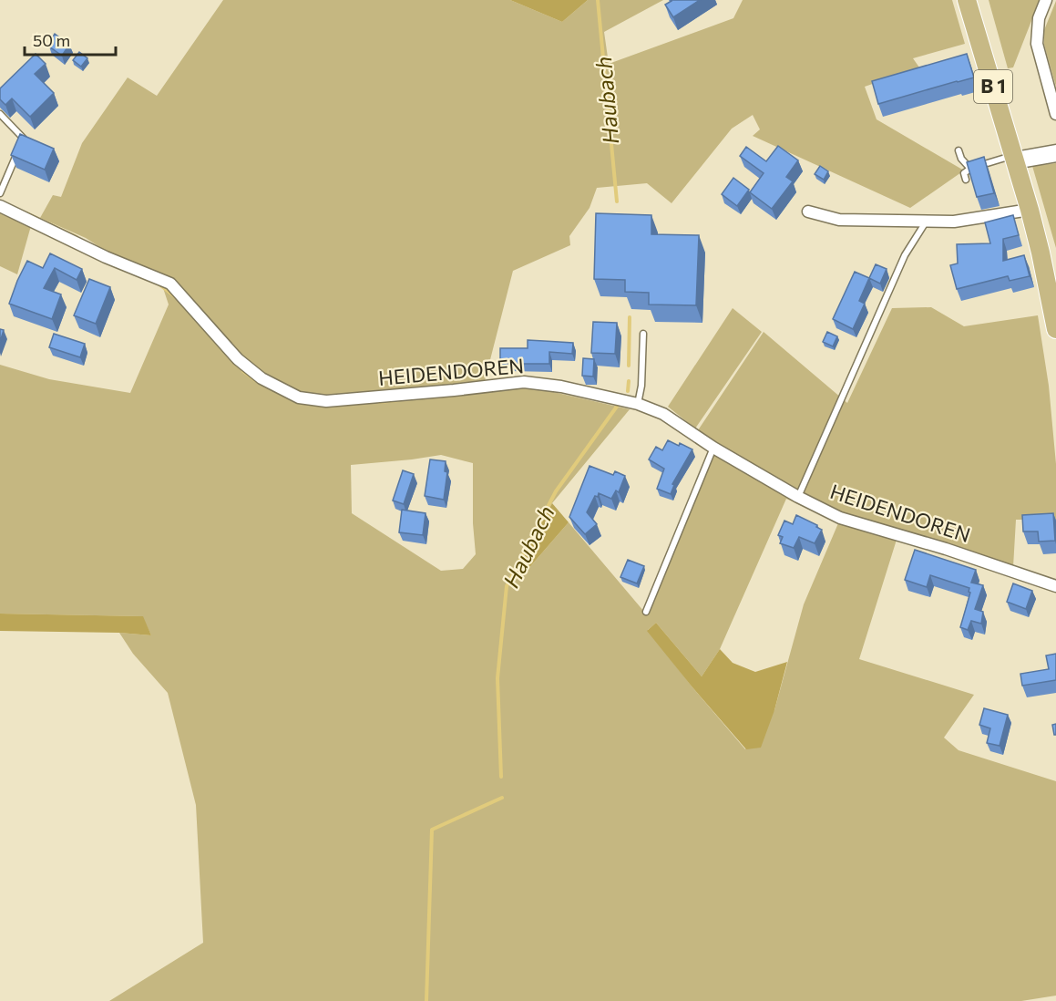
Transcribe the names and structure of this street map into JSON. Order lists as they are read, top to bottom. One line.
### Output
{"streets":{"main road":["B 1"],"street":["HEIDENDOREN"]},"water":["Haubach"],"scale_bar":"50 m"}
